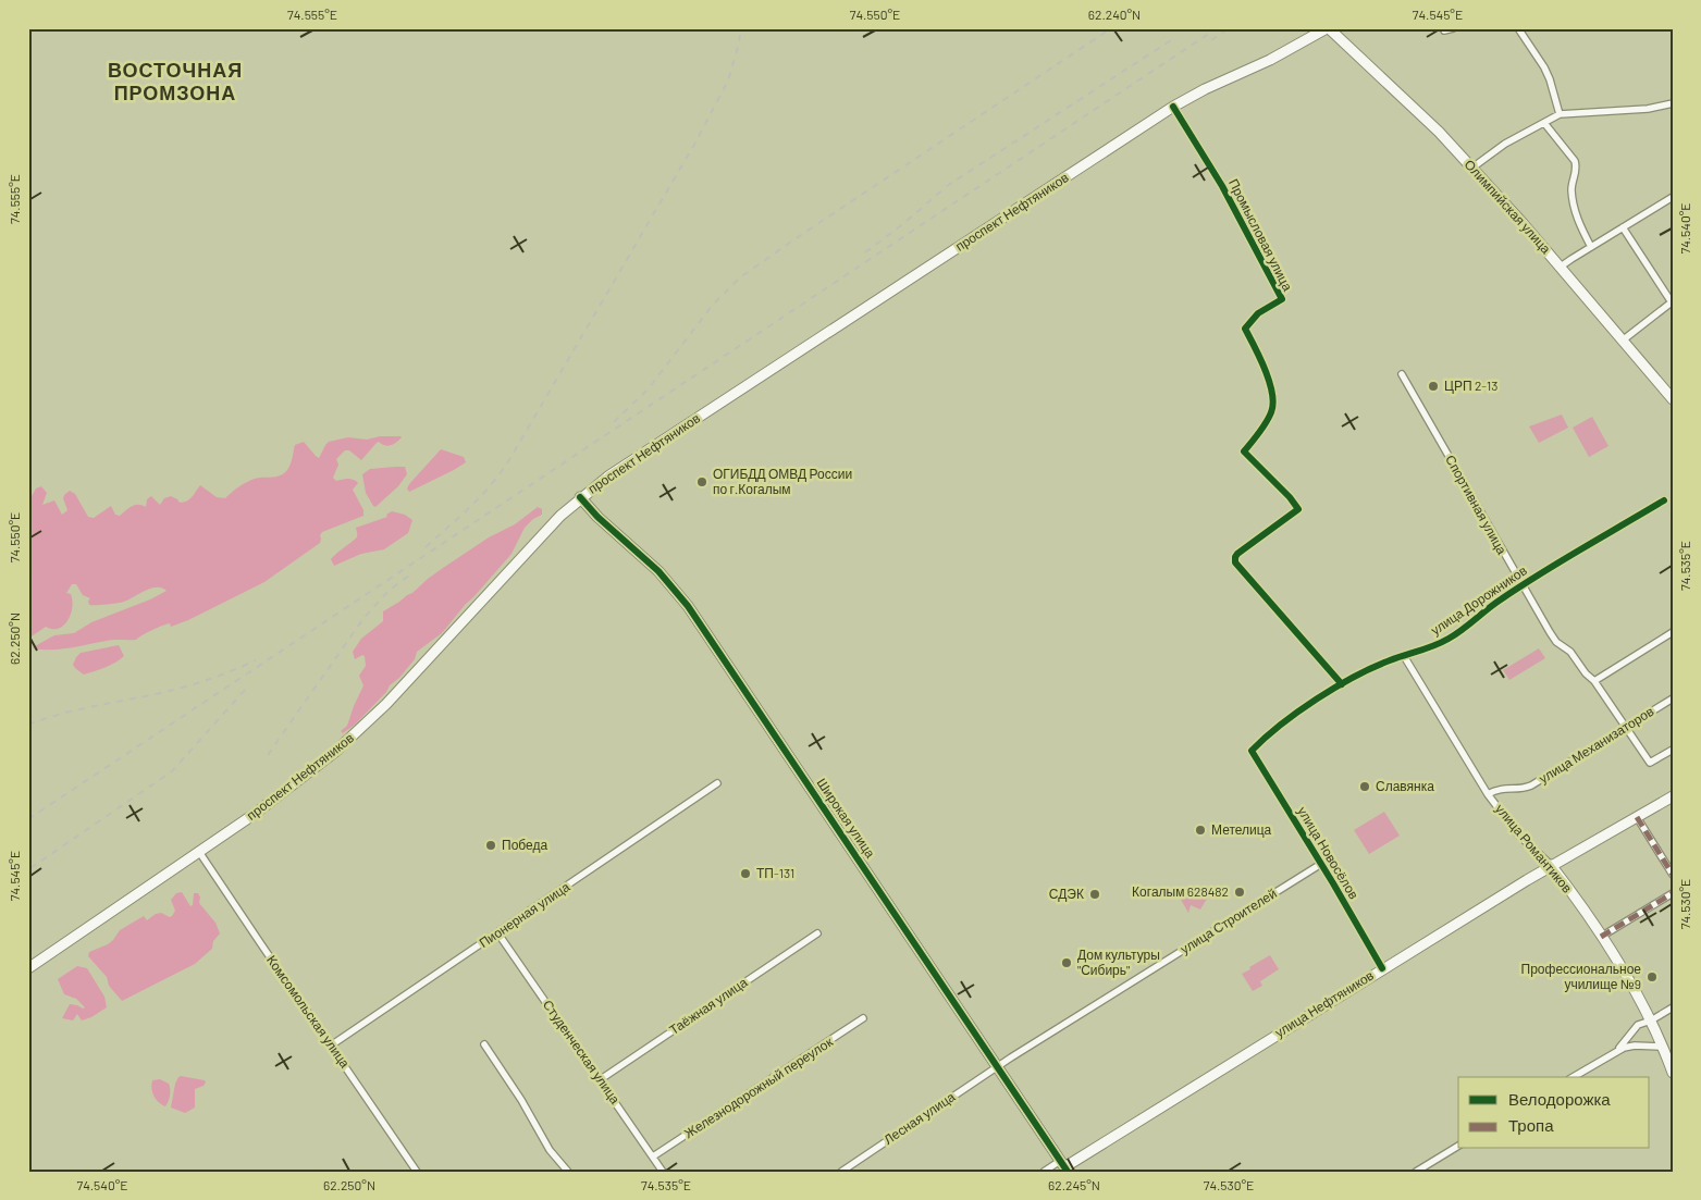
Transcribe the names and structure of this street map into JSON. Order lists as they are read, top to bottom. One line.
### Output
{"streets":{"street":["Олимпийская улица","проспект Нефтяников","Промысловая улица","Спортивная улица","улица Дорожников","улица Механизаторов","Широкая улица","улица Романтиков","улица Новосёлов","Пионерная улица","улица Строителей","улица Нефтяников","Таёжная улица","Комсомольская улица","Студенческая улица","Железнодорожный переулок","Лесная улица"]},"crossings":[["Олимпийская улица","проспект Нефтяников"],["проспект Нефтяников","Промысловая улица"],["проспект Нефтяников","Широкая улица"],["проспект Нефтяников","Комсомольская улица"],["Промысловая улица","улица Дорожников"],["Спортивная улица","улица Дорожников"],["Спортивная улица","улица Механизаторов"],["улица Дорожников","улица Романтиков"],["улица Дорожников","улица Новосёлов"],["улица Механизаторов","улица Романтиков"],["Широкая улица","улица Строителей"],["Широкая улица","улица Нефтяников"],["Широкая улица","Лесная улица"],["улица Романтиков","улица Нефтяников"],["улица Новосёлов","улица Строителей"],["улица Новосёлов","улица Нефтяников"],["Пионерная улица","Комсомольская улица"],["Пионерная улица","Студенческая улица"],["улица Строителей","Лесная улица"],["Таёжная улица","Студенческая улица"],["Студенческая улица","Железнодорожный переулок"]],"districts":["ВОСТОЧНАЯ ПРОМЗОНА"],"places":["ЦРП 2-13","ОГИБДД ОМВД России по г.Когалым","Славянка","Метелица","Победа","ТП-131","Когалым 628482","СДЭК","Дом культуры \"Сибирь\"","Профессиональное училище №9"],"legend":["Велодорожка","Тропа"],"coordinates":["74.555°E","74.550°E","62.240°N","74.545°E","74.540°E","74.535°E","62.250°N","74.530°E","62.245°N"]}
